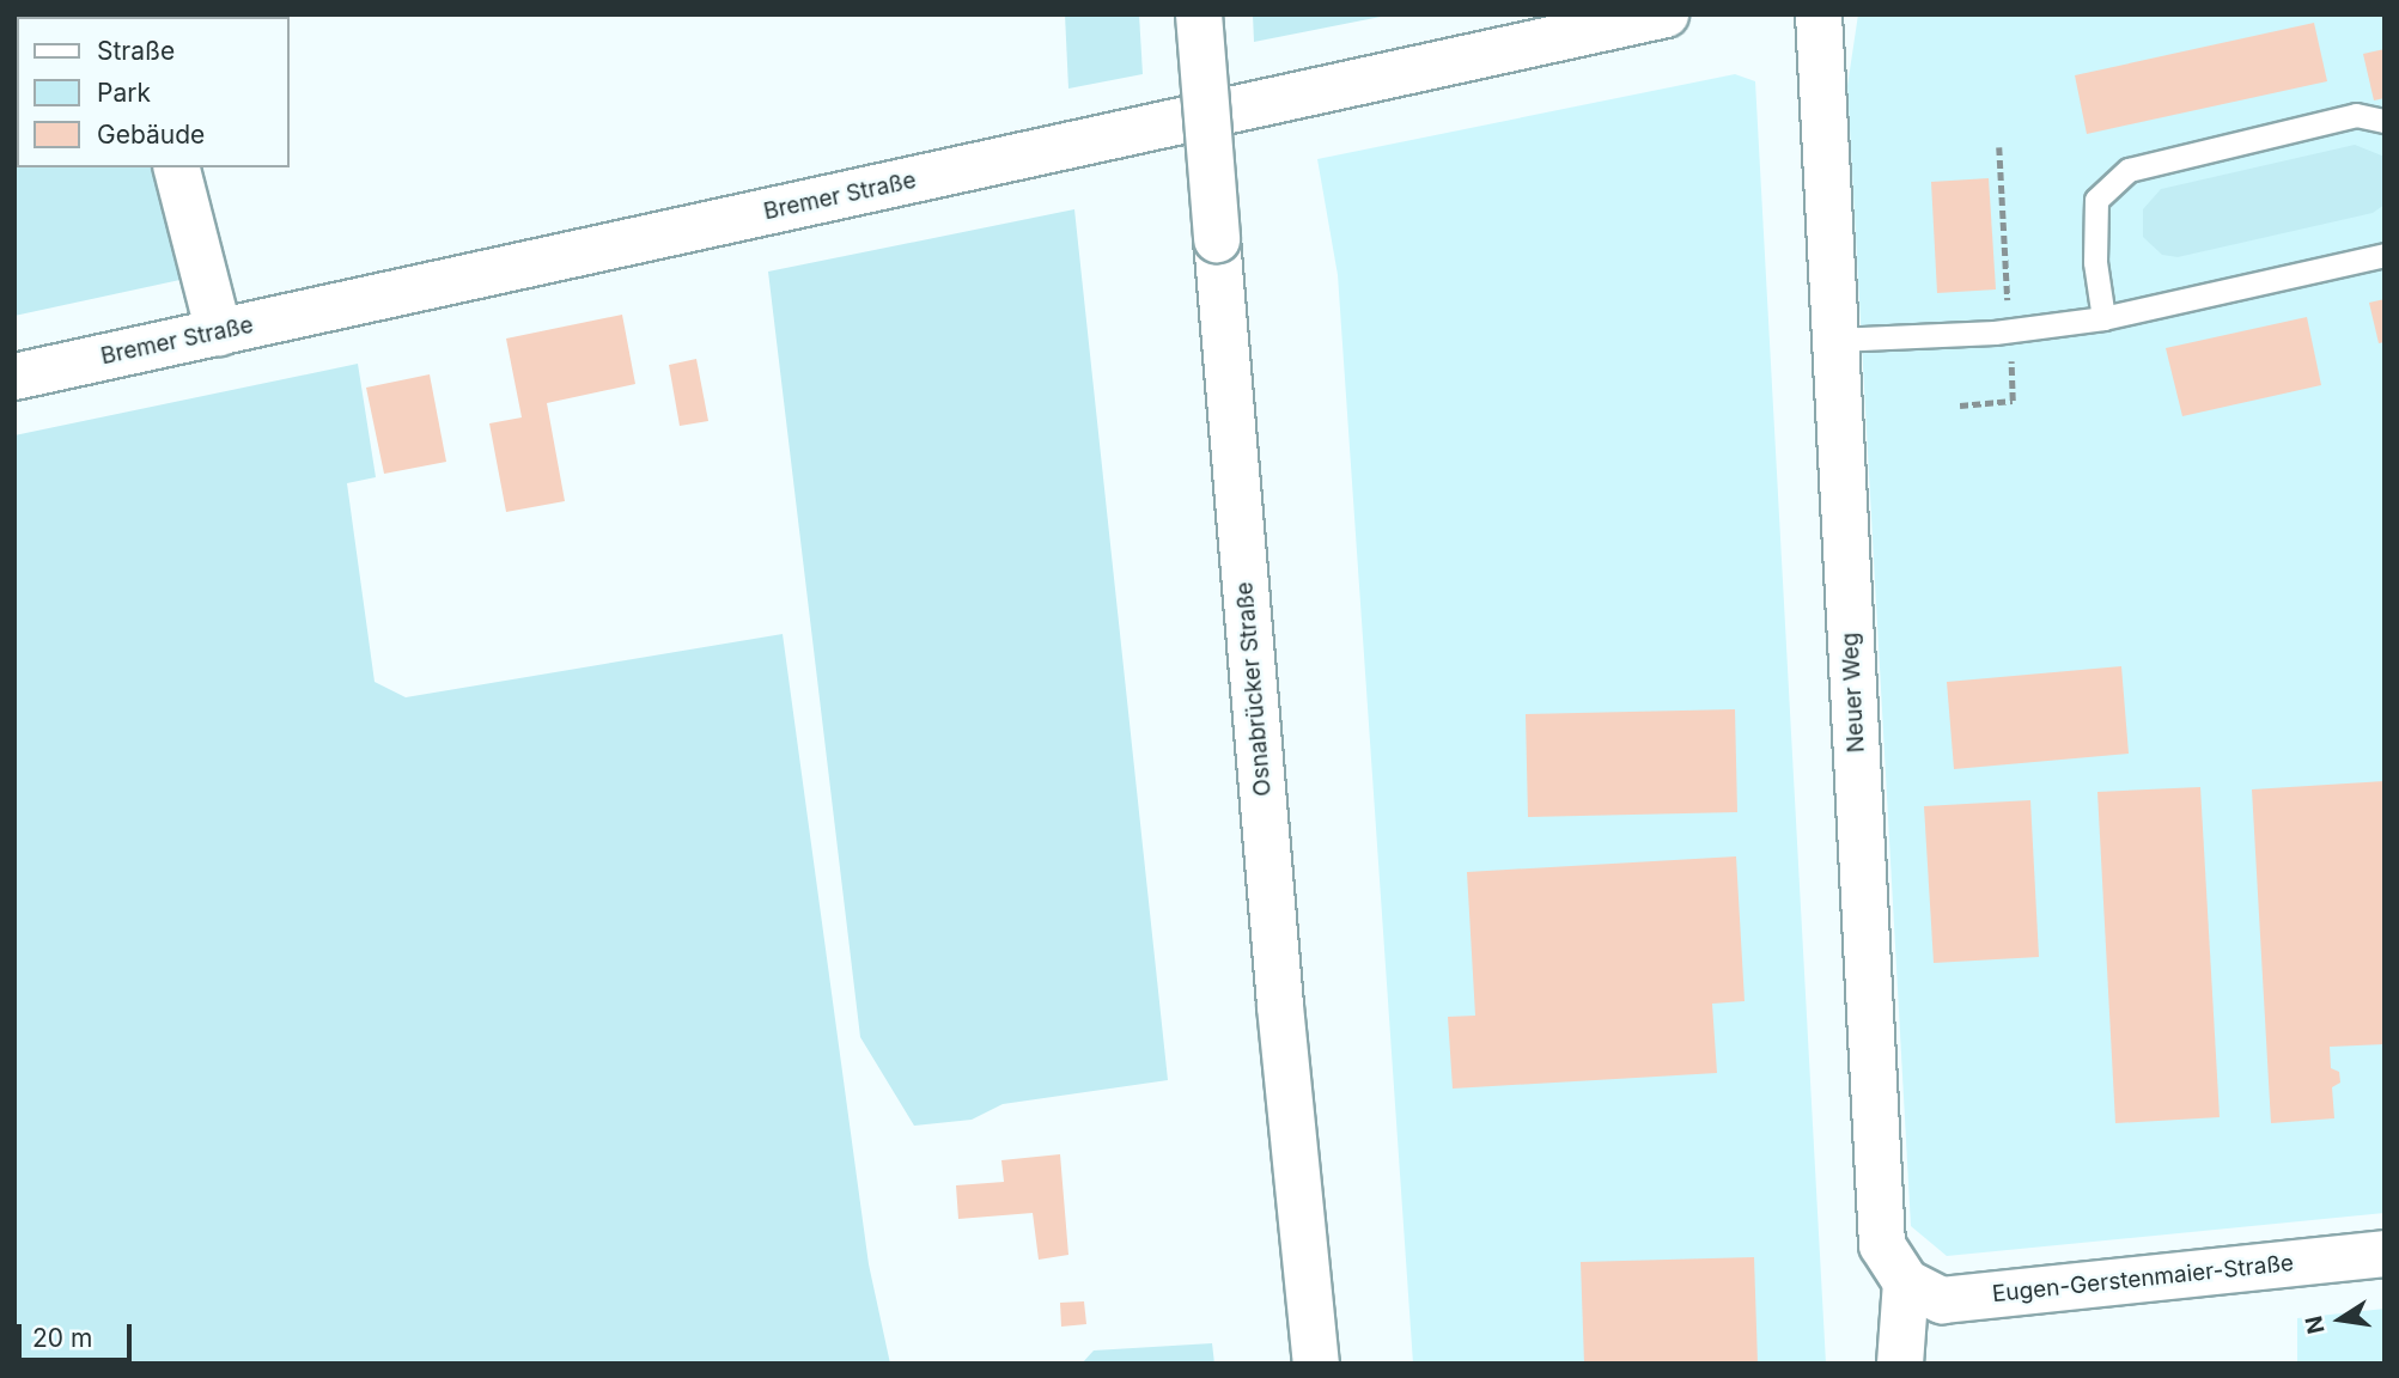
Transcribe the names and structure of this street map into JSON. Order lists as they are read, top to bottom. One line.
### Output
{"streets":{"main road":["Bremer Straße","Osnabrücker Straße","Neuer Weg","Eugen-Gerstenmaier-Straße"]},"crossings":[["Neuer Weg","Eugen-Gerstenmaier-Straße"]],"legend":["Straße","Park","Gebäude"],"scale_bar":"20 m","north":"left"}
